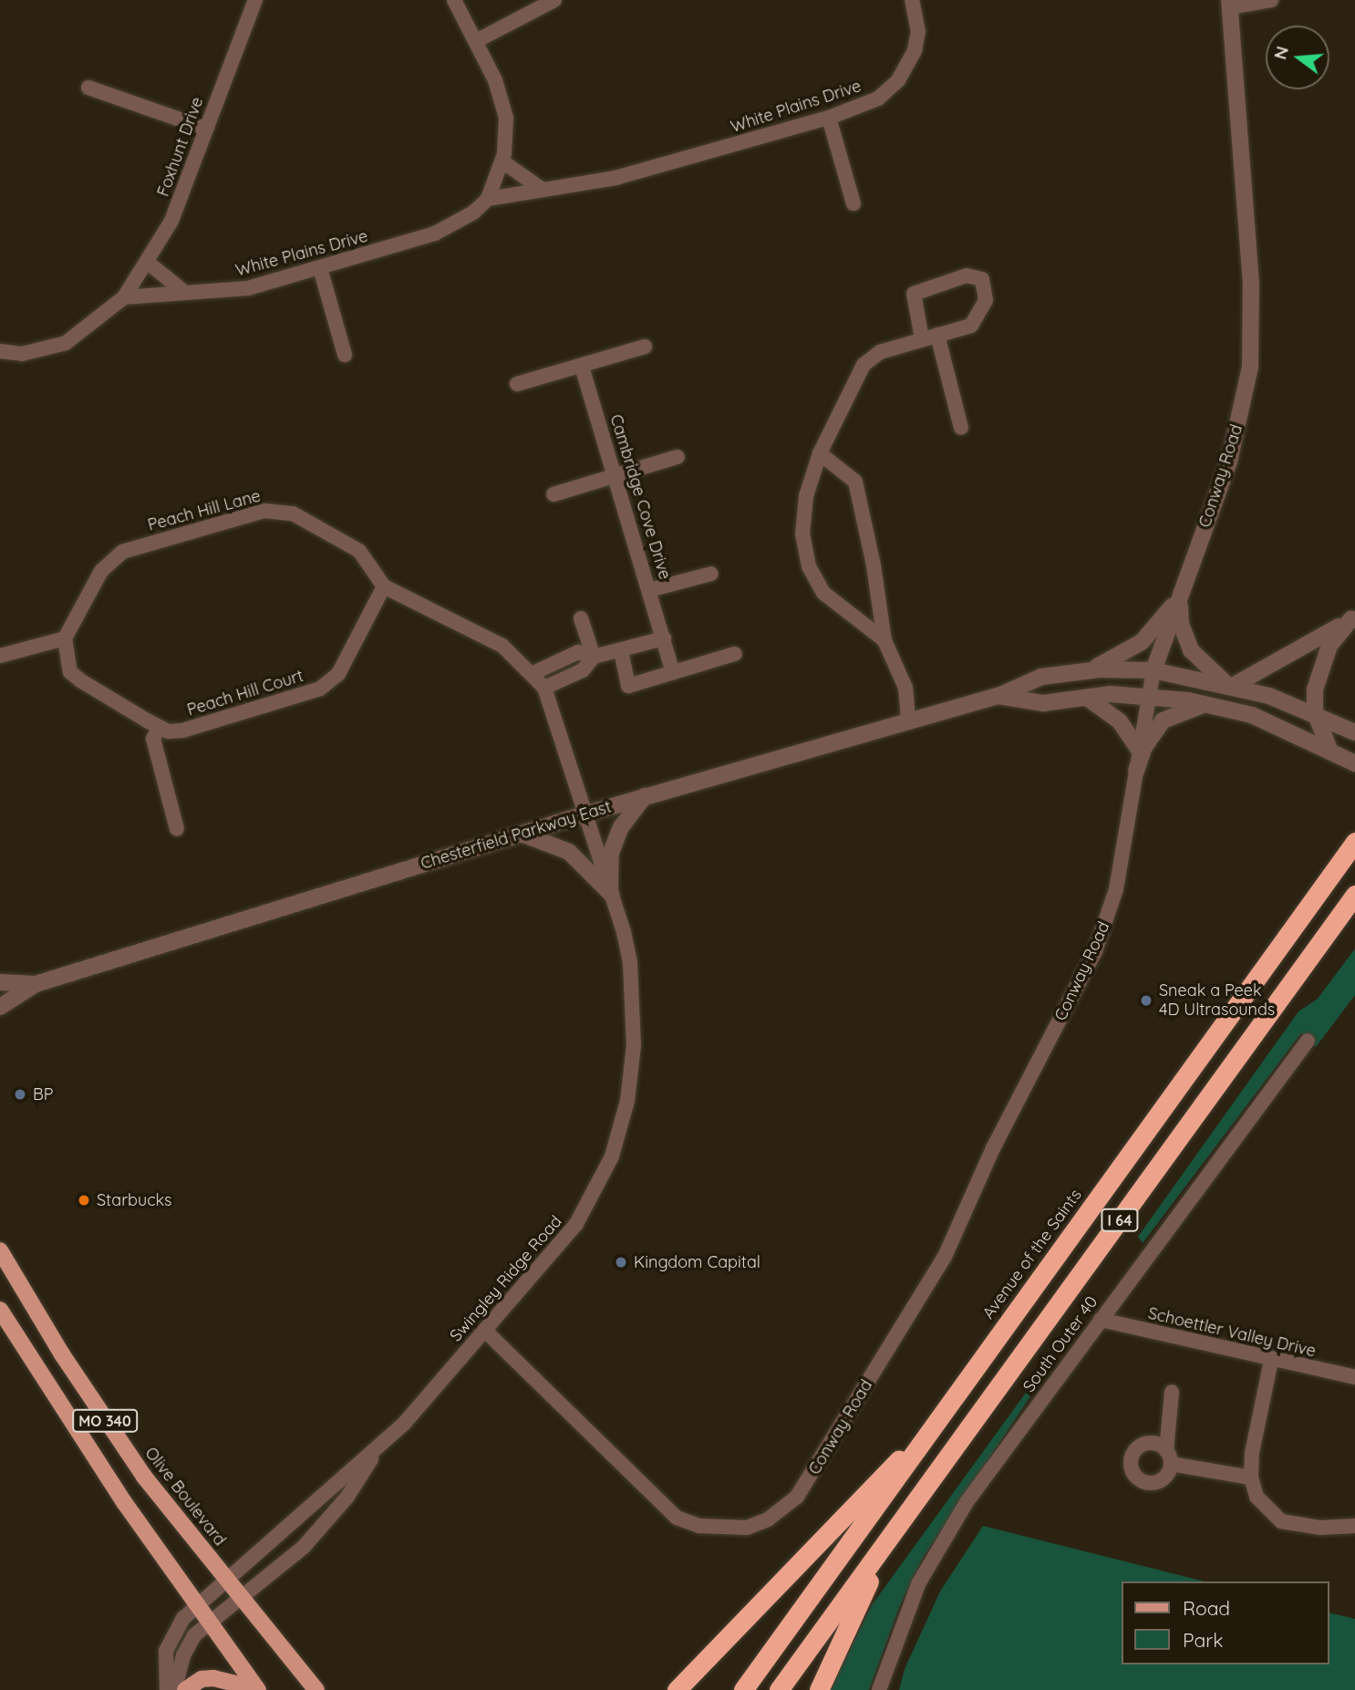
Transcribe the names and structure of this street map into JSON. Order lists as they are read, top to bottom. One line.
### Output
{"streets":{"highway":["I 64","Avenue of the Saints"],"main road":["MO 340","Olive Boulevard"],"street":["White Plains Drive","Foxhunt Drive","Conway Road","Cambridge Cove Drive","Peach Hill Lane","Peach Hill Court","Chesterfield Parkway East","Swingley Ridge Road","Schoettler Valley Drive","South Outer 40"]},"crossings":[["White Plains Drive","Foxhunt Drive"],["Conway Road","Chesterfield Parkway East"],["Conway Road","Swingley Ridge Road"],["Peach Hill Lane","Peach Hill Court"],["Peach Hill Lane","Chesterfield Parkway East"],["Peach Hill Lane","Swingley Ridge Road"],["Chesterfield Parkway East","Swingley Ridge Road"],["Swingley Ridge Road","MO 340"],["Swingley Ridge Road","Olive Boulevard"],["Schoettler Valley Drive","South Outer 40"]],"places":["Sneak a Peek 4D Ultrasounds","BP","Starbucks","Kingdom Capital"],"legend":["Road","Park"],"north":"left"}
